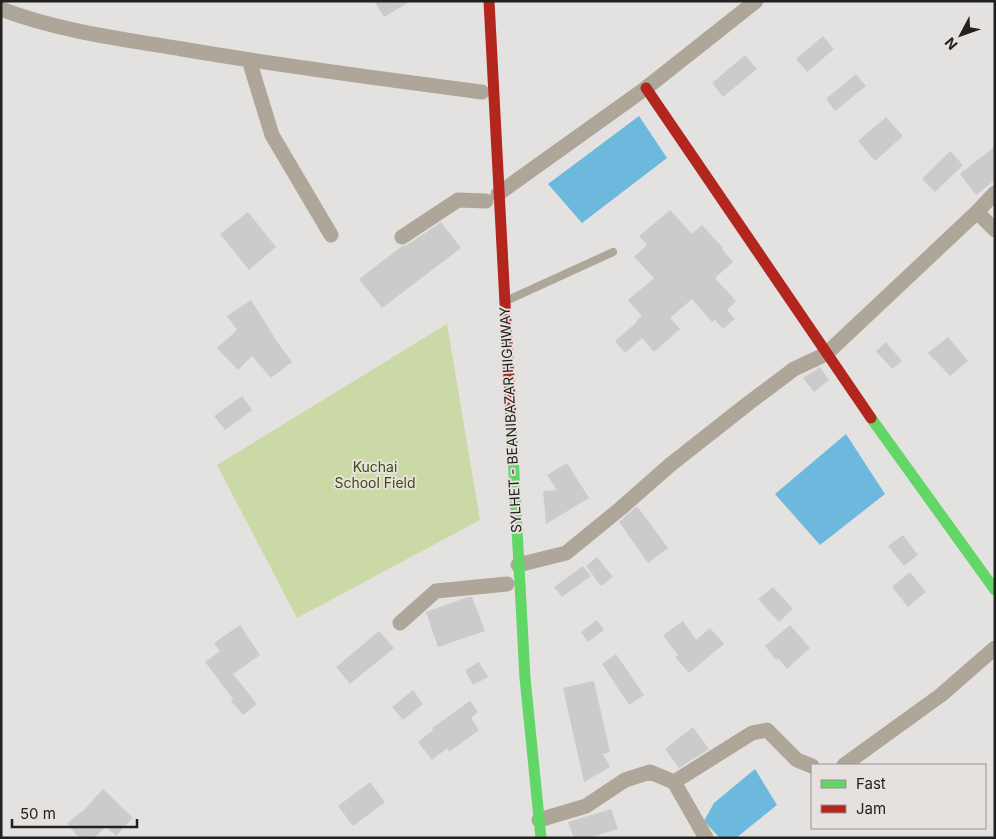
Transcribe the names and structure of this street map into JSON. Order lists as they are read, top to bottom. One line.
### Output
{"streets":{"main road":["SYLHET - BEANIBAZAR HIGHWAY"]},"parks":["Kuchai School Field"],"legend":["Fast","Jam"],"scale_bar":"50 m","north":"bottom left"}
